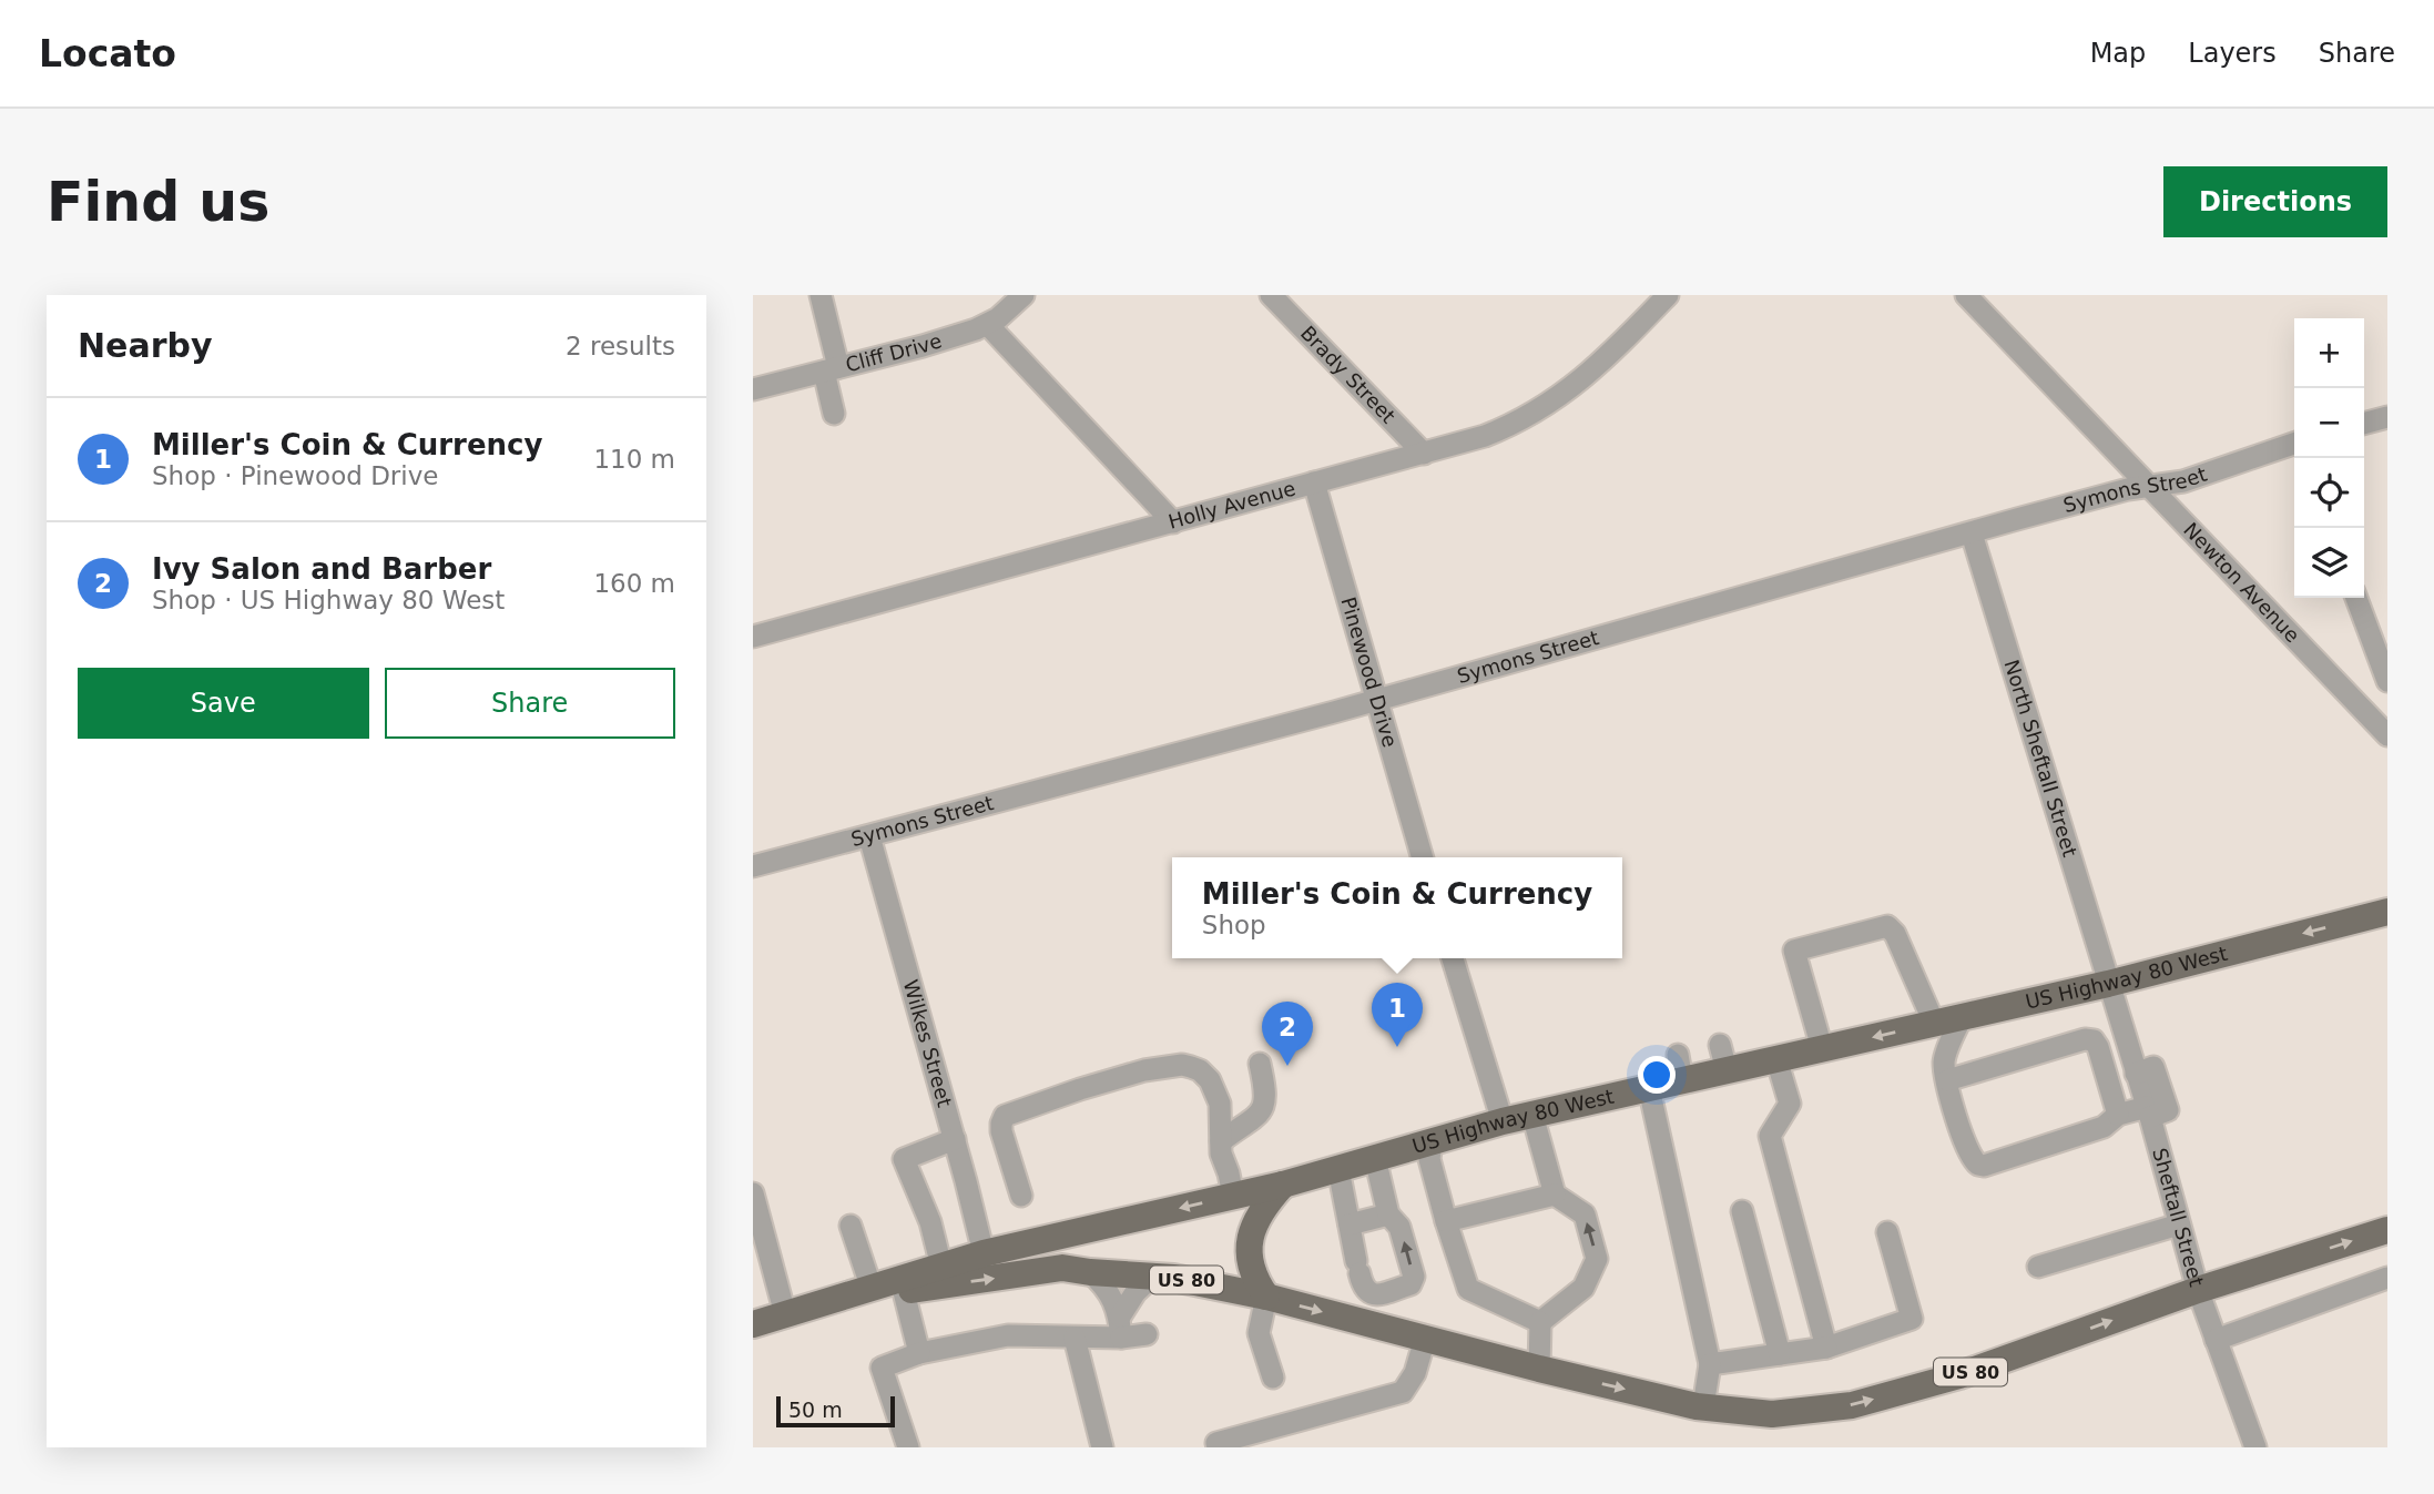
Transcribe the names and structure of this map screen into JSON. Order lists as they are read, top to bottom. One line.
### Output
{"streets":{"main road":["US Highway 80 West","US 80"],"street":["Cliff Drive","Brady Street","Symons Street","Holly Avenue","Newton Avenue","Pinewood Drive","North Sheftall Street","Wilkes Street","Sheftall Street"]},"crossings":[["Brady Street","Holly Avenue"],["Symons Street","Newton Avenue"],["Symons Street","Pinewood Drive"],["Symons Street","North Sheftall Street"],["Symons Street","Wilkes Street"],["Holly Avenue","Pinewood Drive"],["North Sheftall Street","US Highway 80 West"],["US Highway 80 West","Wilkes Street"],["US Highway 80 West","Sheftall Street"]],"scale_bar":"50 m","page":{"header":"Locato","nav":["Map","Layers","Share"],"buttons":["Directions",["Save","Share"]],"title":"Find us","heading":["Nearby","2 results"],"map_buttons":["+","−"],"list":[{"mark":"1","name":"Miller's Coin & Currency","note":"Shop · Pinewood Drive","value":"110 m"},{"mark":"2","name":"Ivy Salon and Barber","note":"Shop · US Highway 80 West","value":"160 m"}],"popup":["Miller's Coin & Currency","Shop"],"pins":["1","2"],"scale":"50 m"}}
